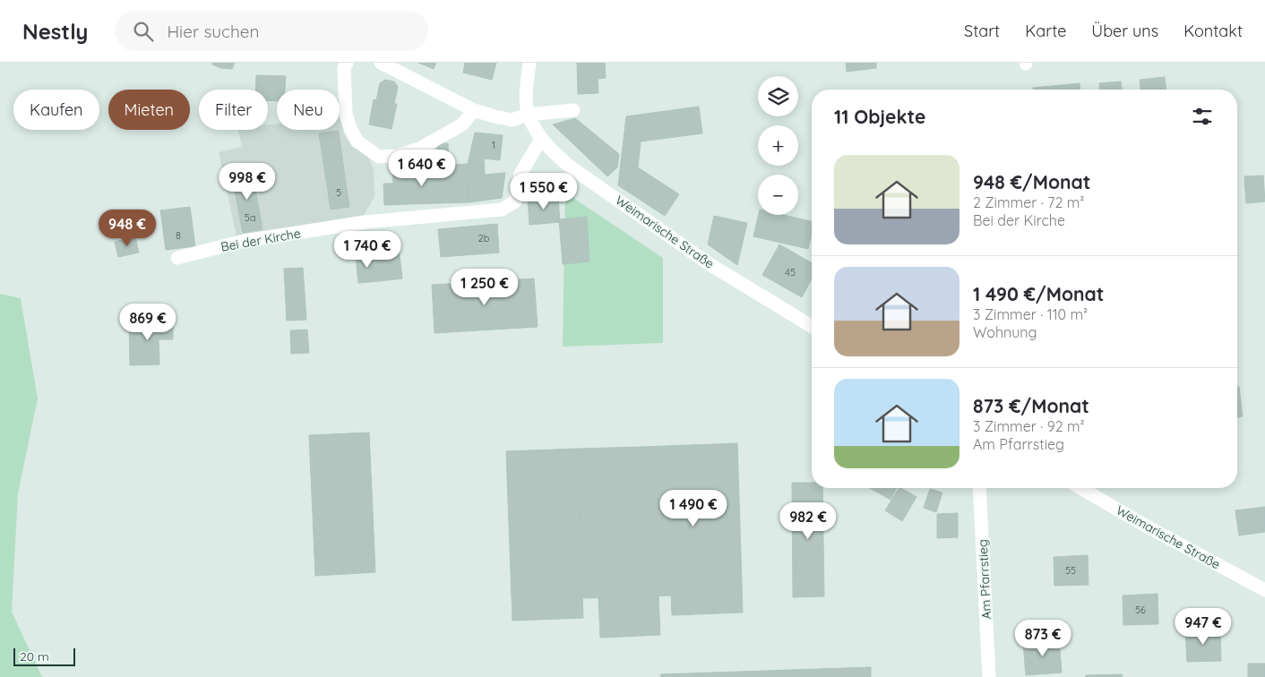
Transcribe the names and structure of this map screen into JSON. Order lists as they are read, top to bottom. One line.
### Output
{"streets":{"street":["Weimarische Straße","Bei der Kirche","Am Pfarrstieg"]},"crossings":[["Weimarische Straße","Bei der Kirche"]],"house_numbers":["1","5","5a","8","2b","45","55","56"],"scale_bar":"20 m","page":{"header":"Nestly","search":"Hier suchen","nav":["Start","Karte","Über uns","Kontakt"],"map_buttons":["+","−"],"chip":["Kaufen","Mieten","Filter","Neu"],"heading":"11 Objekte","list":[{"name":"948 €/Monat","note":"2 Zimmer · 72 m² · Bei der Kirche"},{"name":"1 490 €/Monat","note":"3 Zimmer · 110 m² · Wohnung"},{"name":"873 €/Monat","note":"3 Zimmer · 92 m² · Am Pfarrstieg"}],"price":["1 640 €","998 €","1 550 €","948 €","1 740 €","1 250 €","869 €","1 490 €","982 €","947 €","873 €"],"scale":"20 m"}}
